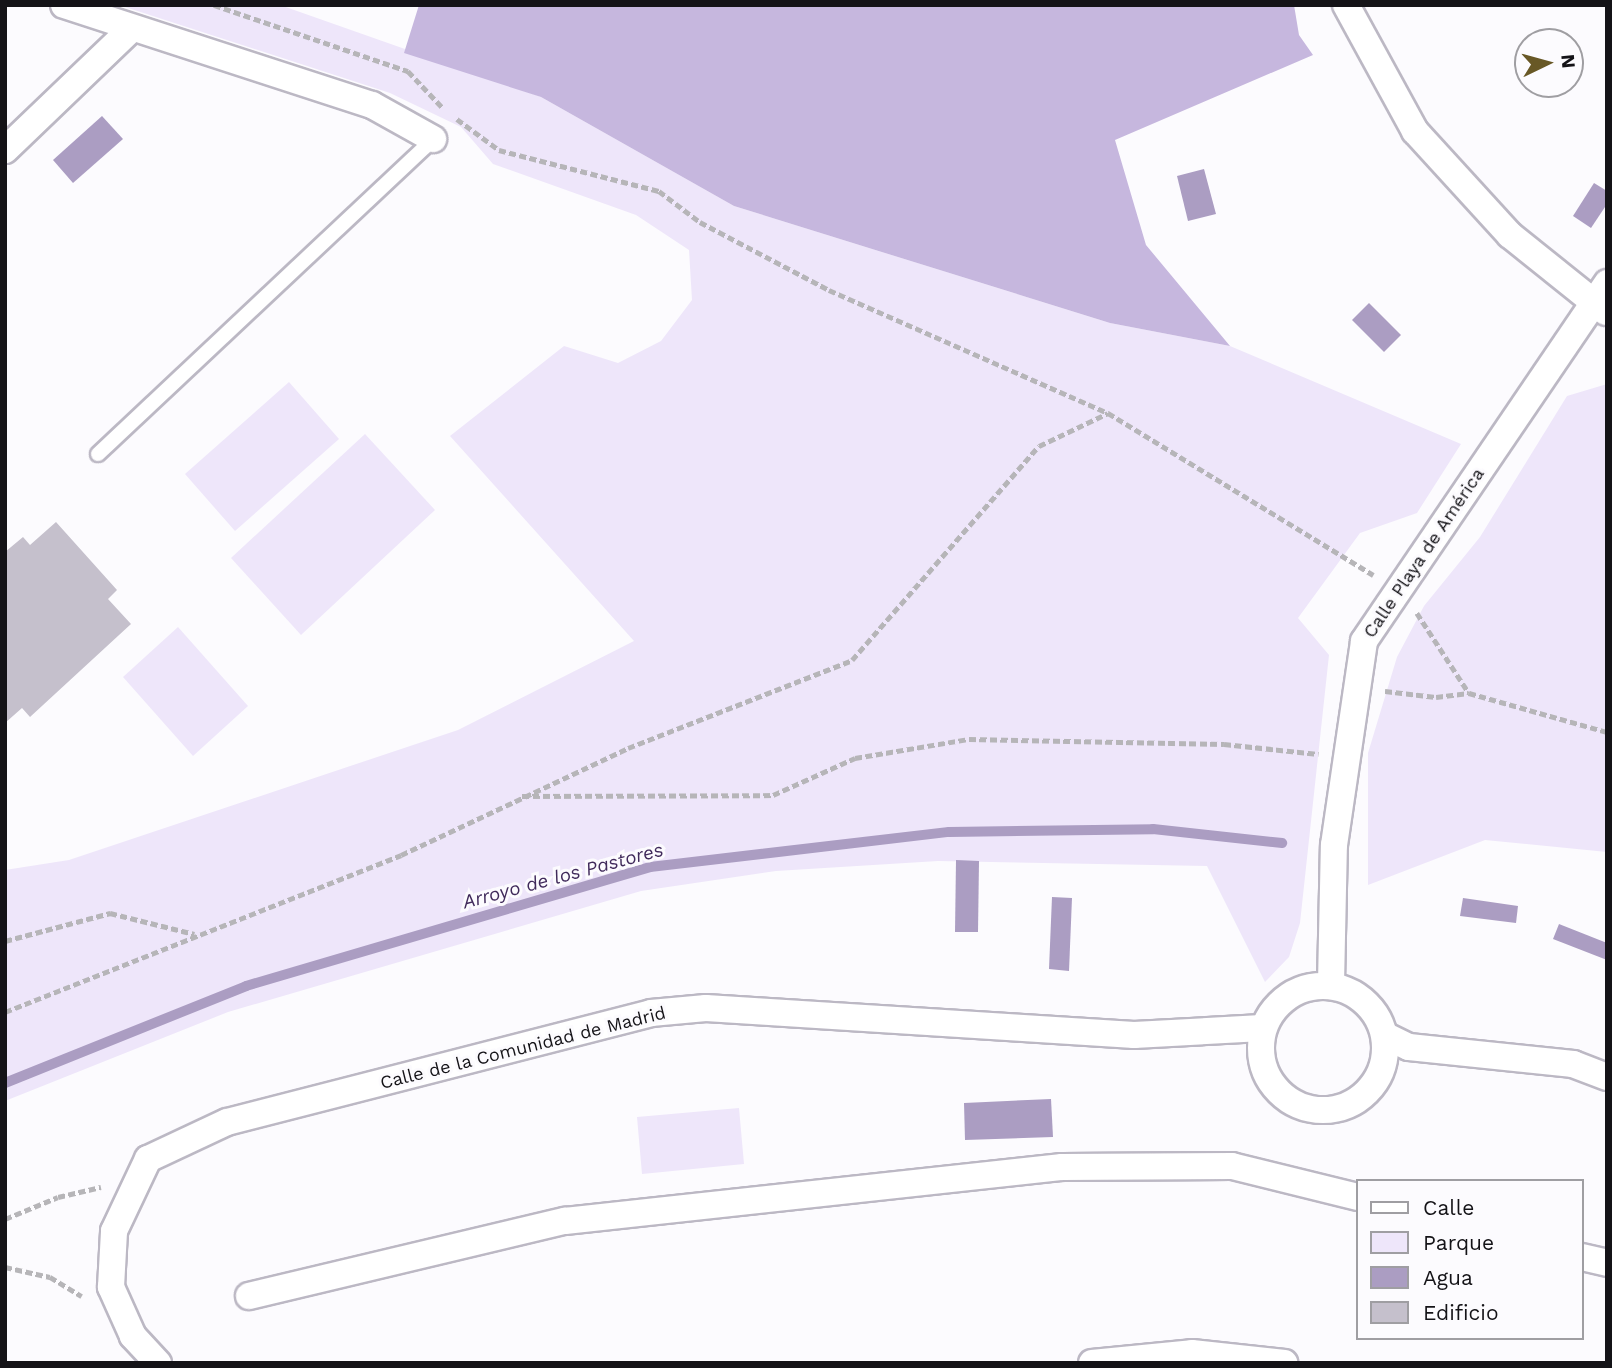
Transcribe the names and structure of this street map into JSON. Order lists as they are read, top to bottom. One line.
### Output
{"streets":{"street":["Calle Playa de América","Calle de la Comunidad de Madrid"]},"crossings":[["Calle Playa de América","Calle de la Comunidad de Madrid"]],"water":["Arroyo de los Pastores"],"legend":["Calle","Parque","Agua","Edificio"],"north":"right"}
